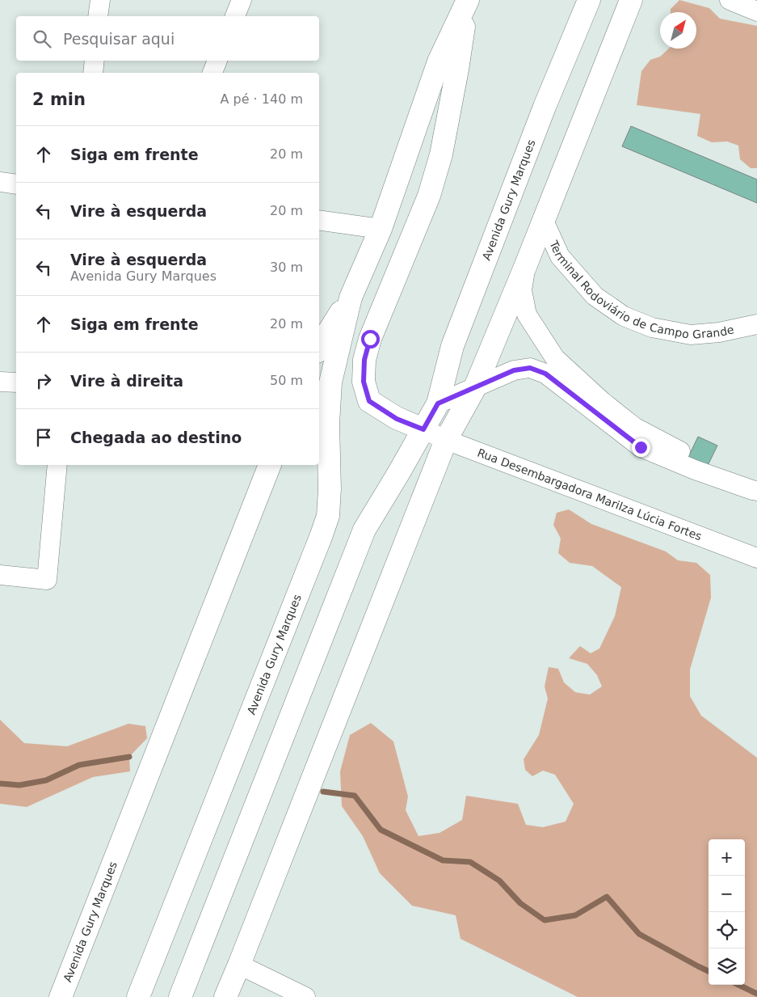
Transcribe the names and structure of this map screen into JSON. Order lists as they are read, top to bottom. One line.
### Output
{"streets":{"main road":["Avenida Gury Marques"],"street":["Terminal Rodoviário de Campo Grande","Rua Desembargadora Marilza Lúcia Fortes"]},"crossings":[["Avenida Gury Marques","Rua Desembargadora Marilza Lúcia Fortes"]],"north":"top right","page":{"search":"Pesquisar aqui","heading":["2 min","A pé · 140 m"],"list":[["Siga em frente","20 m"],["Vire à esquerda","20 m"],["Vire à esquerda","Avenida Gury Marques","30 m"],["Siga em frente","20 m"],["Vire à direita","50 m"],"Chegada ao destino"],"map_buttons":["+","−"]}}
